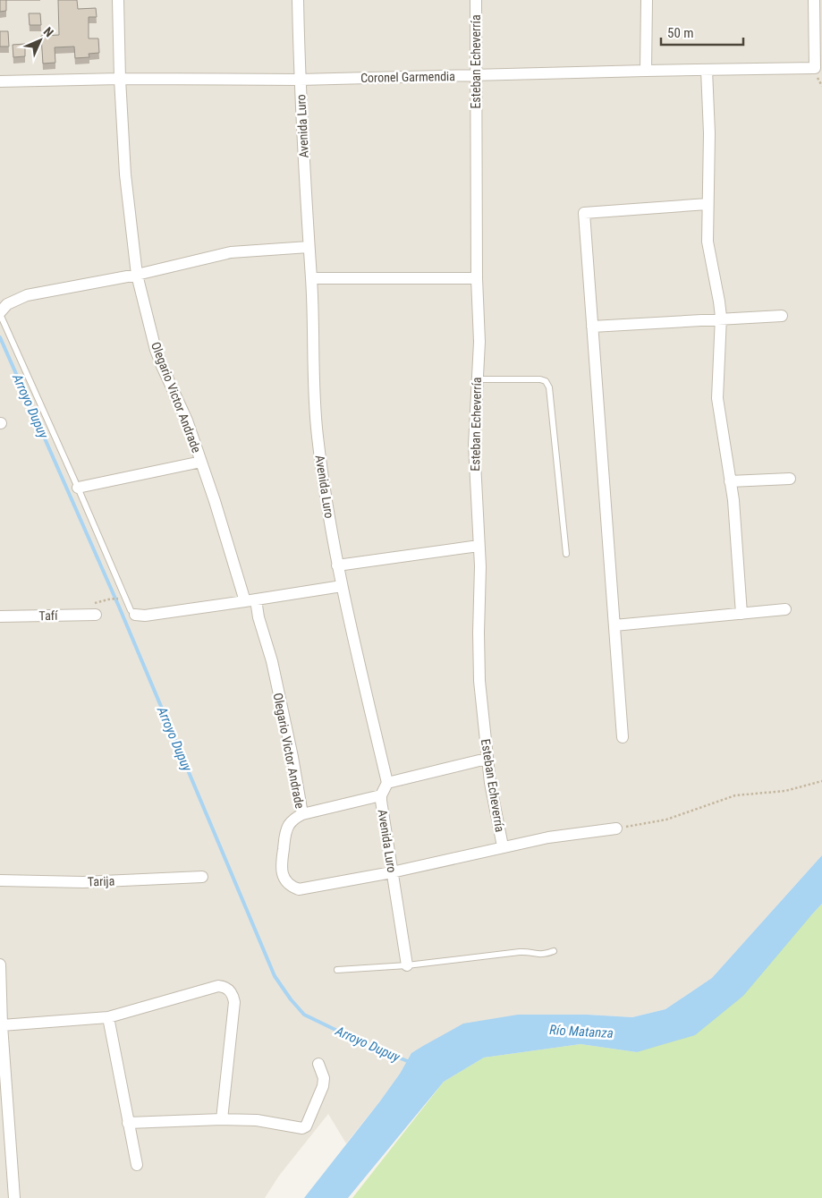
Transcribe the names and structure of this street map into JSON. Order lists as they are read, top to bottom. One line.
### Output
{"streets":{"street":["Esteban Echeverría","Coronel Garmendia","Avenida Luro","Olegario Victor Andrade","Tafí","Tarija"]},"crossings":[["Esteban Echeverría","Coronel Garmendia"],["Coronel Garmendia","Avenida Luro"],["Coronel Garmendia","Olegario Victor Andrade"],["Avenida Luro","Olegario Victor Andrade"]],"water":["Arroyo Dupuy","Río Matanza"],"scale_bar":"50 m","north":"top right"}
